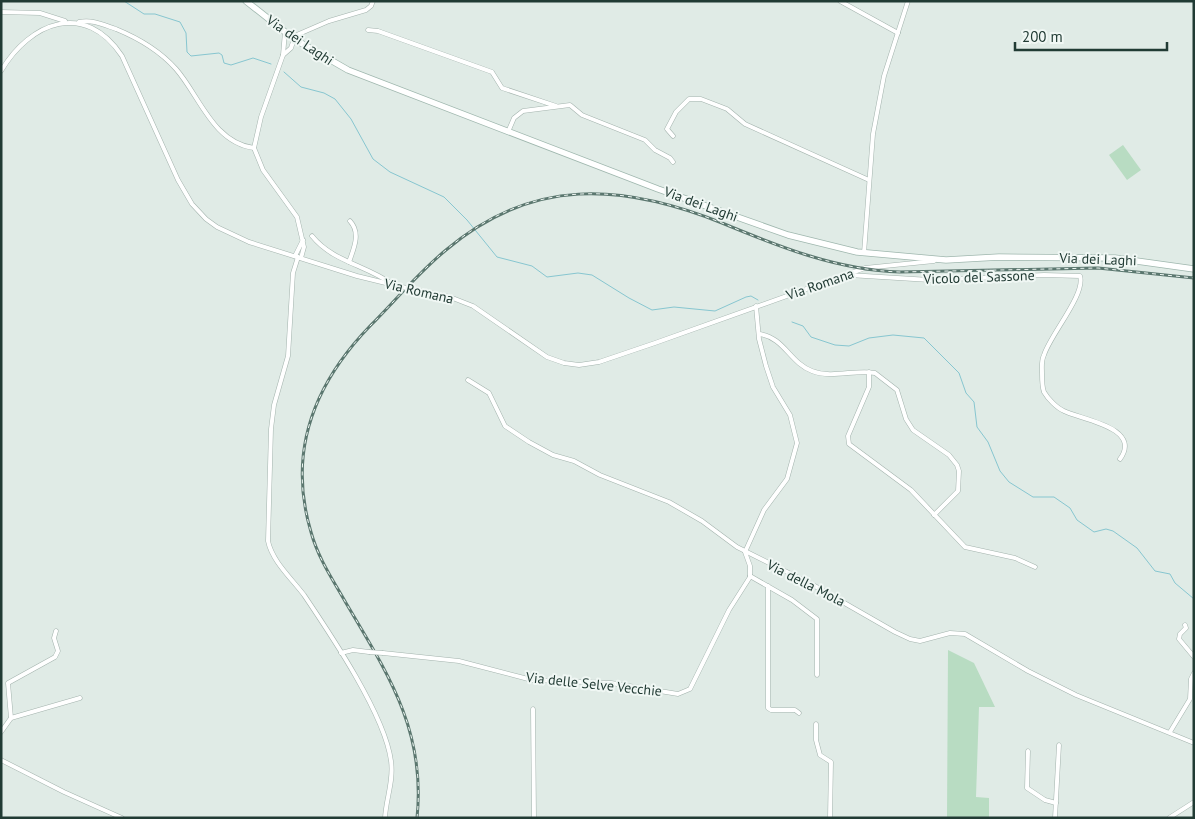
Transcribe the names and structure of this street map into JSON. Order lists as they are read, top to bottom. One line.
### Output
{"streets":{"main road":["Via dei Laghi"],"street":["Vicolo del Sassone","Via Romana","Via della Mola","Via delle Selve Vecchie"]},"crossings":[["Via dei Laghi","Via Romana"],["Vicolo del Sassone","Via Romana"]],"scale_bar":"200 m"}
